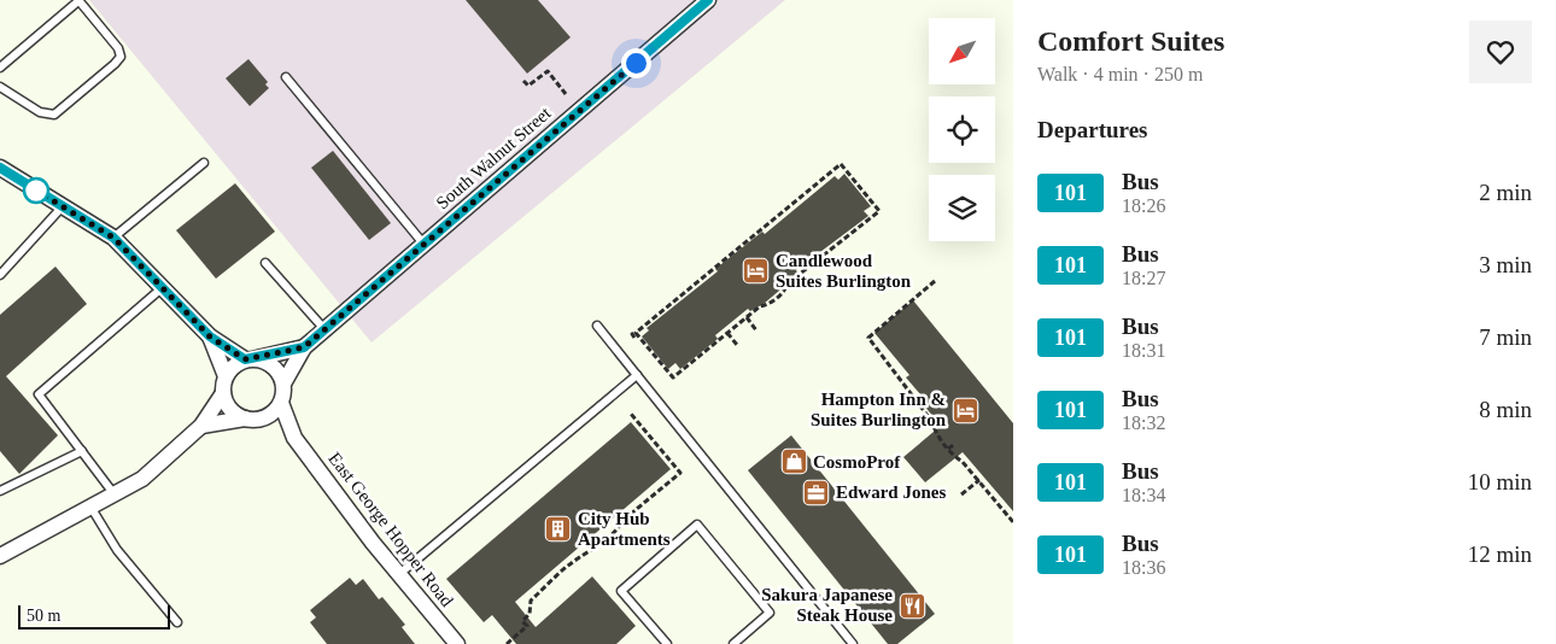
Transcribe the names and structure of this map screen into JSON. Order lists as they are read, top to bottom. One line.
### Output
{"streets":{"street":["South Walnut Street","East George Hopper Road"]},"crossings":[["South Walnut Street","East George Hopper Road"]],"places":{"hotel":["Candlewood Suites Burlington","Hampton Inn & Suites Burlington"],"shop":["CosmoProf"],"office":["Edward Jones"],"building":["City Hub Apartments"],"restaurant":["Sakura Japanese Steak House"]},"lines":["bus line 101"],"scale_bar":"50 m","north":"bottom left","page":{"heading":[["Comfort Suites","Walk · 4 min · 250 m"],"Departures"],"list":[{"mark":"101","name":"Bus","note":"18:26","value":"2 min"},{"mark":"101","name":"Bus","note":"18:27","value":"3 min"},{"mark":"101","name":"Bus","note":"18:31","value":"7 min"},{"mark":"101","name":"Bus","note":"18:32","value":"8 min"},{"mark":"101","name":"Bus","note":"18:34","value":"10 min"},{"mark":"101","name":"Bus","note":"18:36","value":"12 min"}],"scale":"50 m"}}
